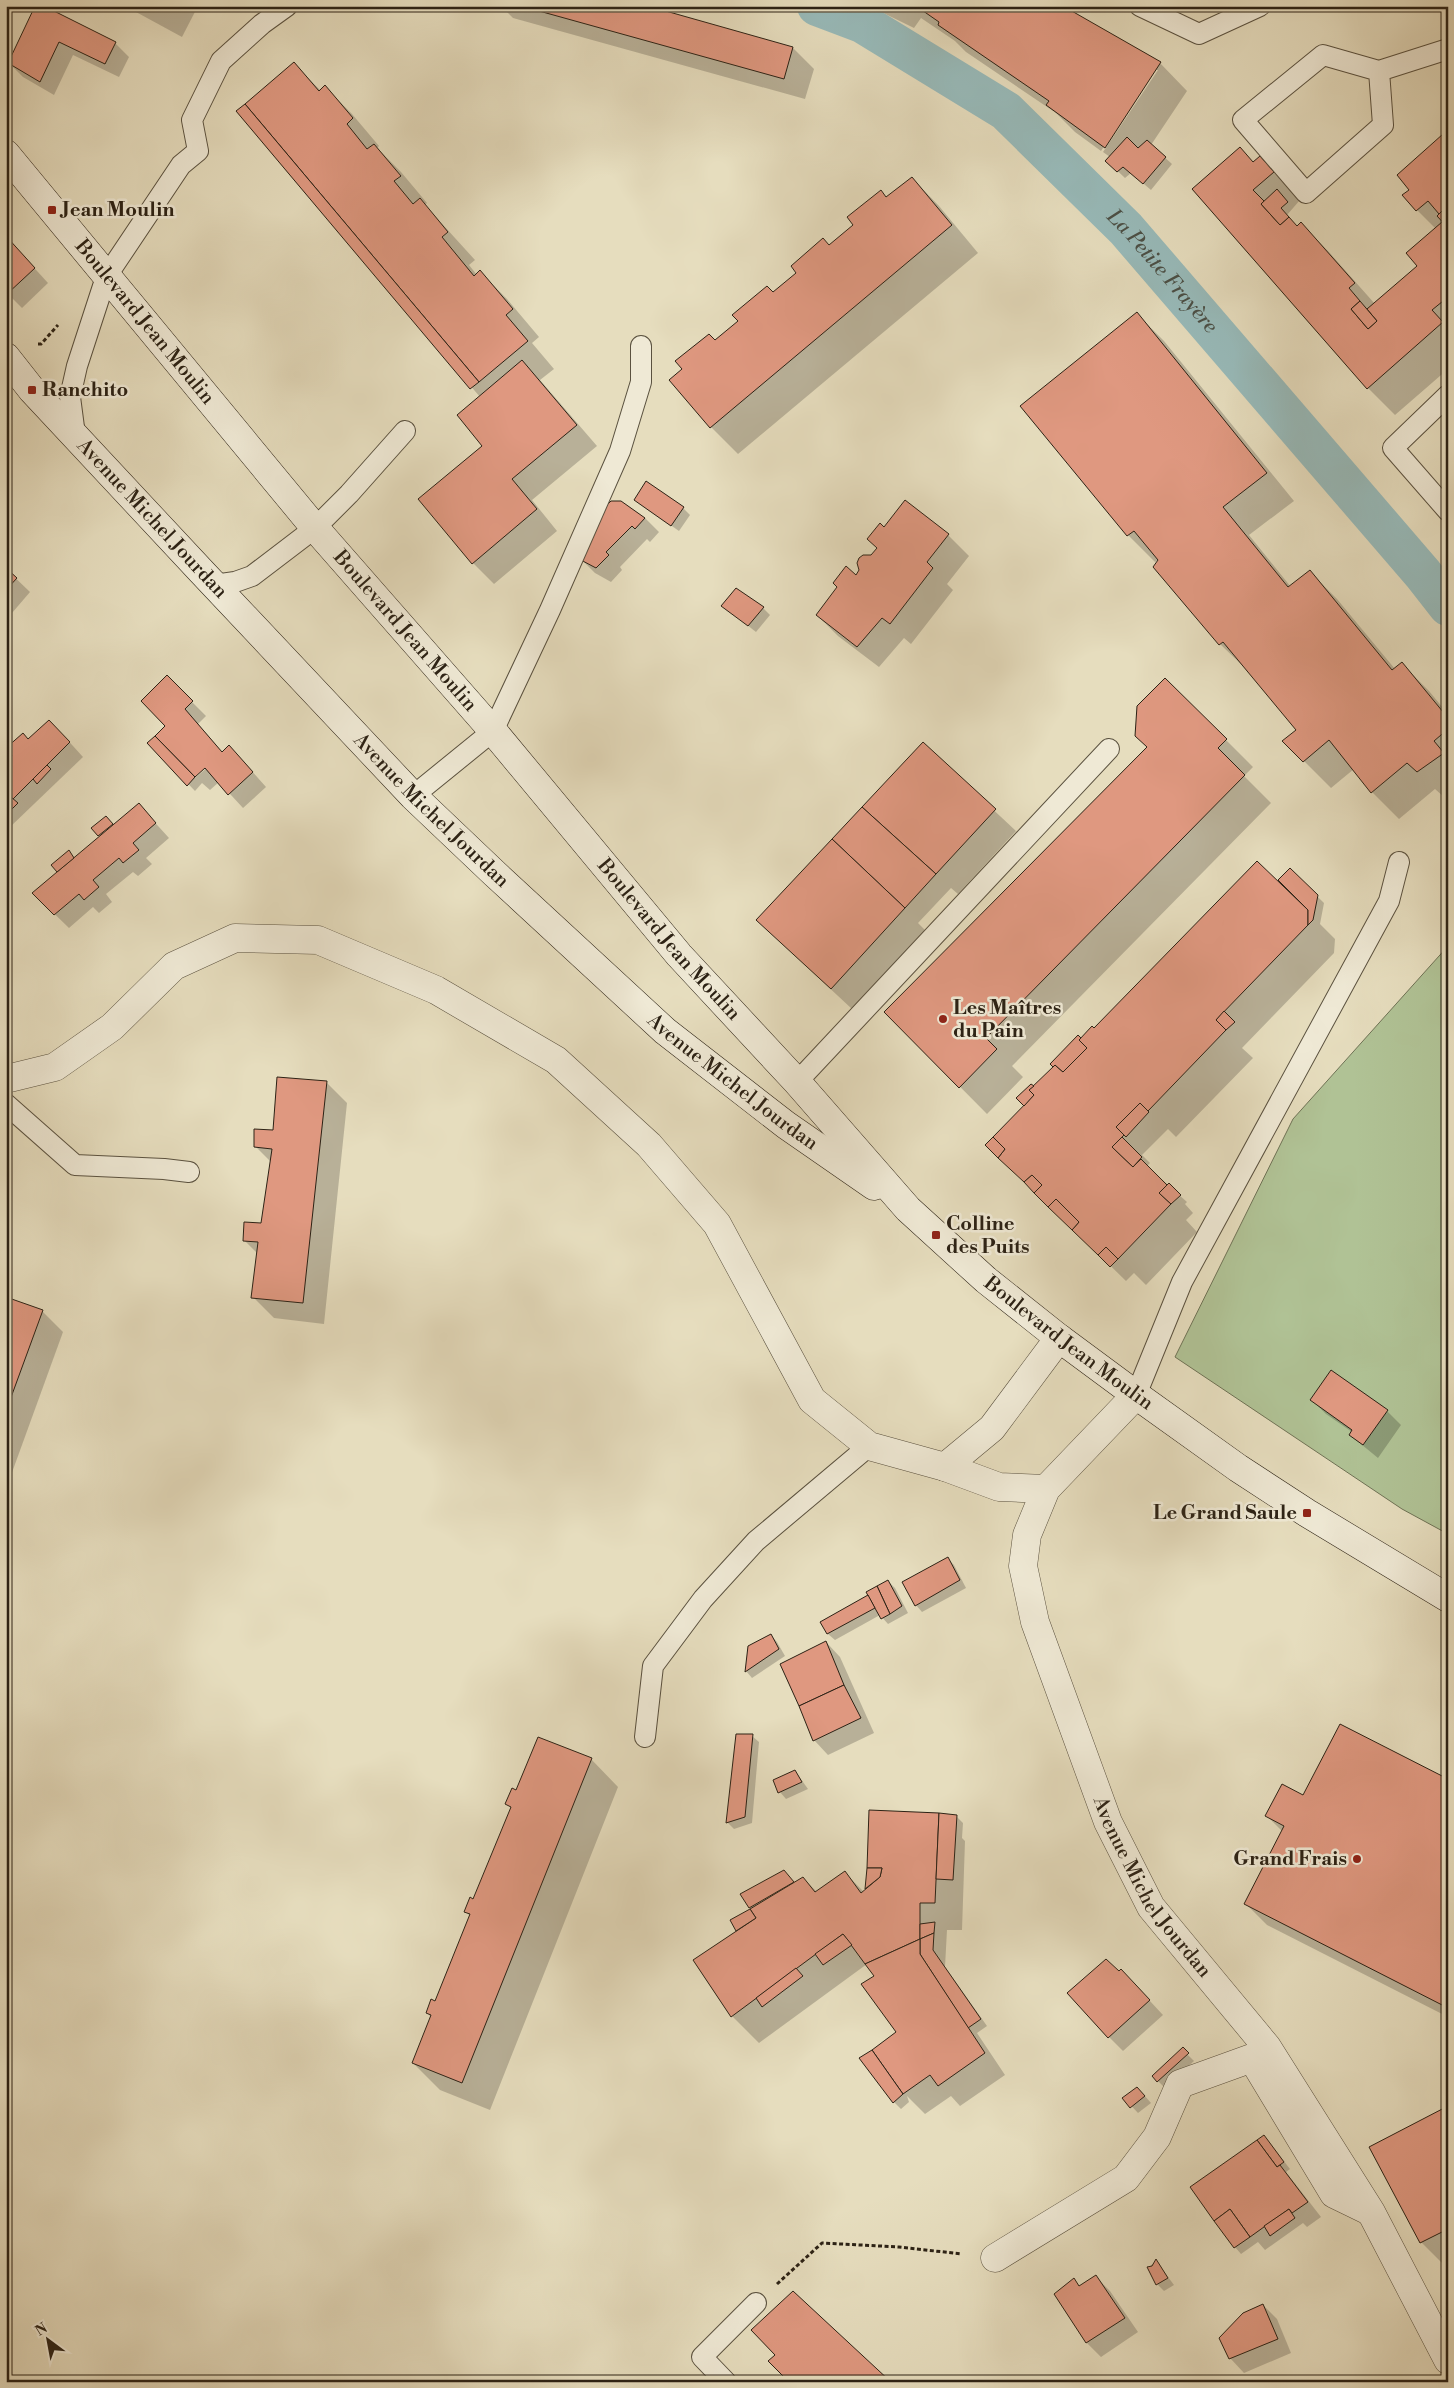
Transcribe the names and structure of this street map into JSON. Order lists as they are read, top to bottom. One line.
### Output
{"streets":{"main road":["Boulevard Jean Moulin","Avenue Michel Jourdan"]},"crossings":[["Boulevard Jean Moulin","Avenue Michel Jourdan"]],"water":["La Petite Frayère"],"places":{"transit":["Jean Moulin","Ranchito","Colline des Puits","Le Grand Saule"],"other":["Les Maîtres du Pain","Grand Frais"]},"north":"top left"}
